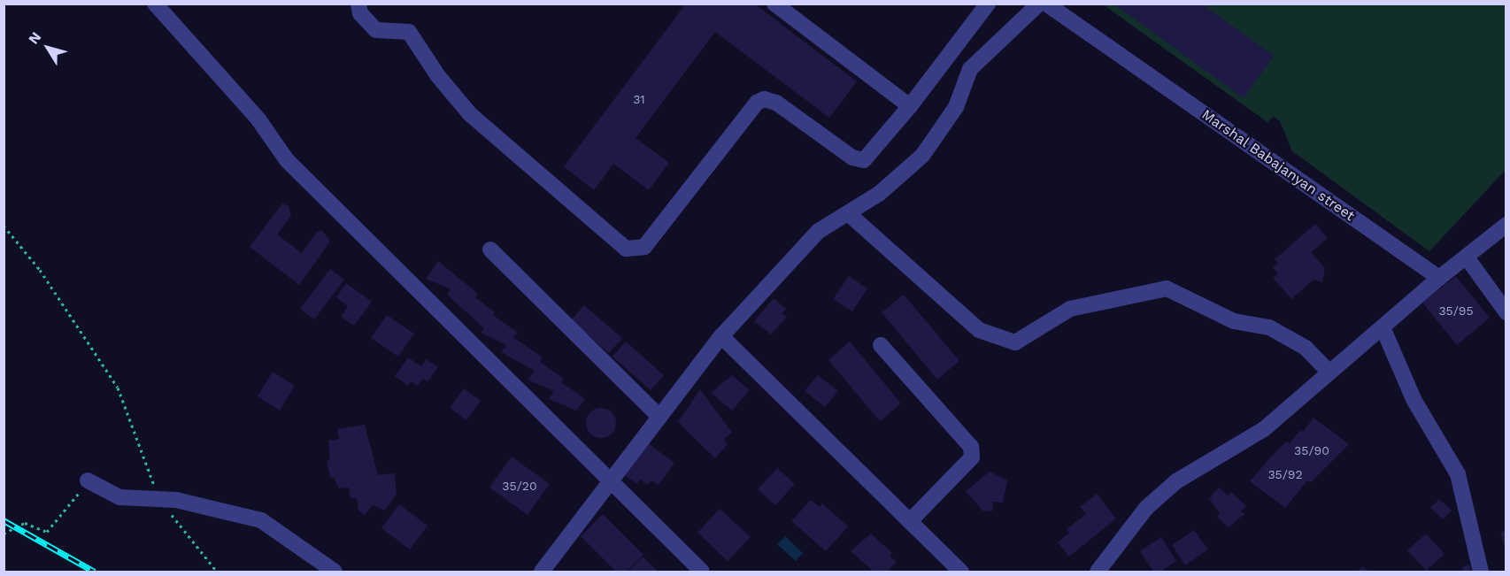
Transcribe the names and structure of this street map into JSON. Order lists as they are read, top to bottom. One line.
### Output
{"streets":{"street":["Marshal Babajanyan street"]},"house_numbers":["31","35/95","35/90","35/92","35/20"],"north":"top left"}
